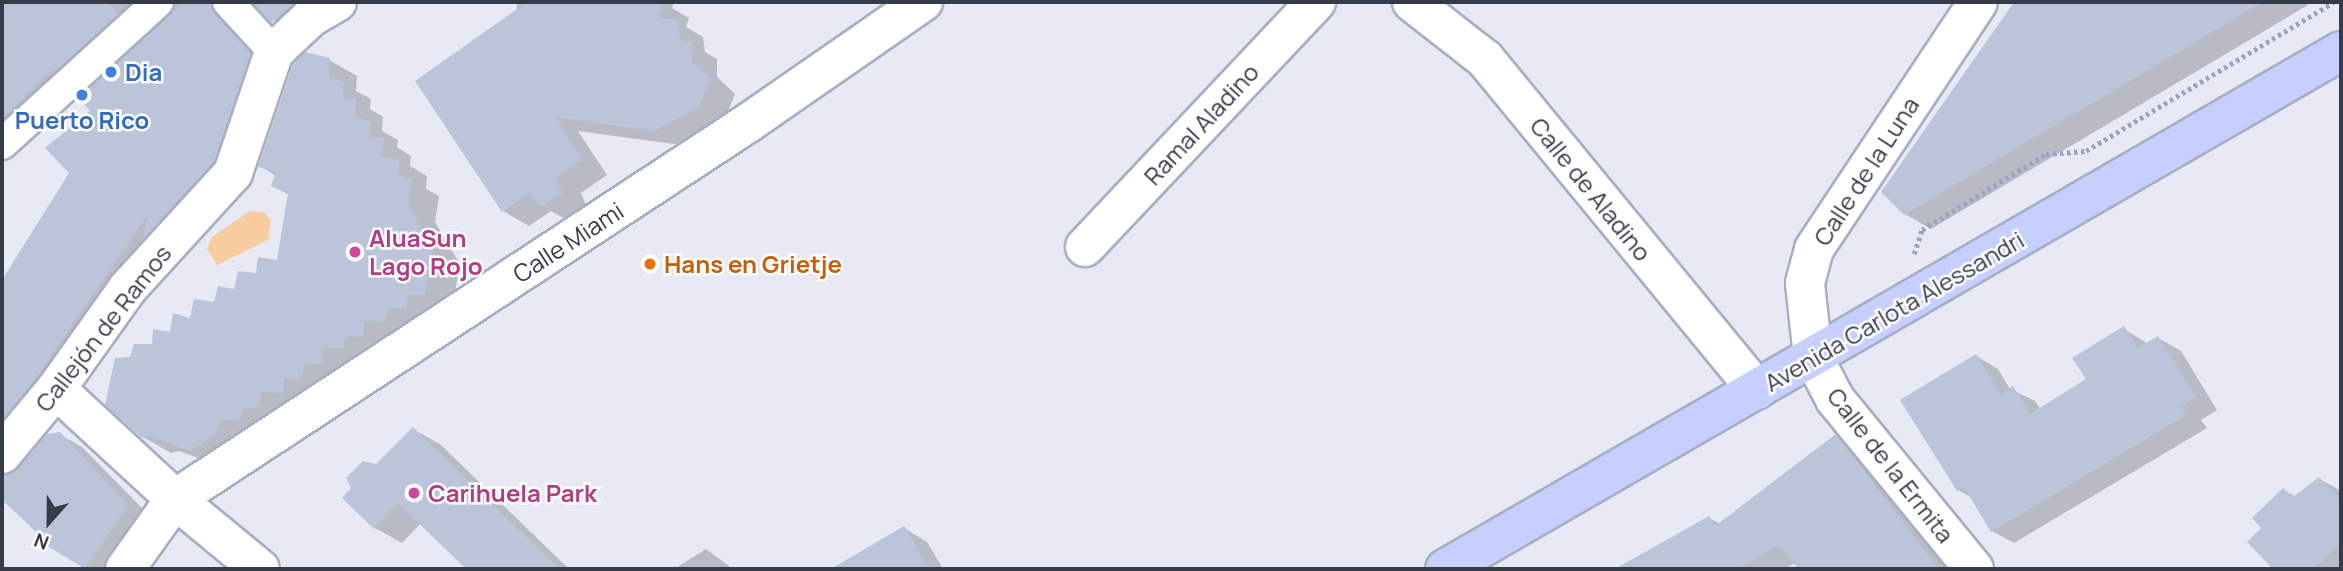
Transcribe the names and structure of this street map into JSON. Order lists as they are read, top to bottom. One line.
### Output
{"streets":{"main road":["Avenida Carlota Alessandri"],"street":["Ramal Aladino","Calle de la Luna","Calle de Aladino","Calle Miami","Callejón de Ramos","Calle de la Ermita"]},"crossings":[["Calle de la Luna","Avenida Carlota Alessandri"],["Calle de la Luna","Calle de la Ermita"],["Calle de Aladino","Avenida Carlota Alessandri"],["Avenida Carlota Alessandri","Calle de la Ermita"]],"places":["Dia","Puerto Rico","AluaSun Lago Rojo","Hans en Grietje","Carihuela Park"],"north":"bottom"}
